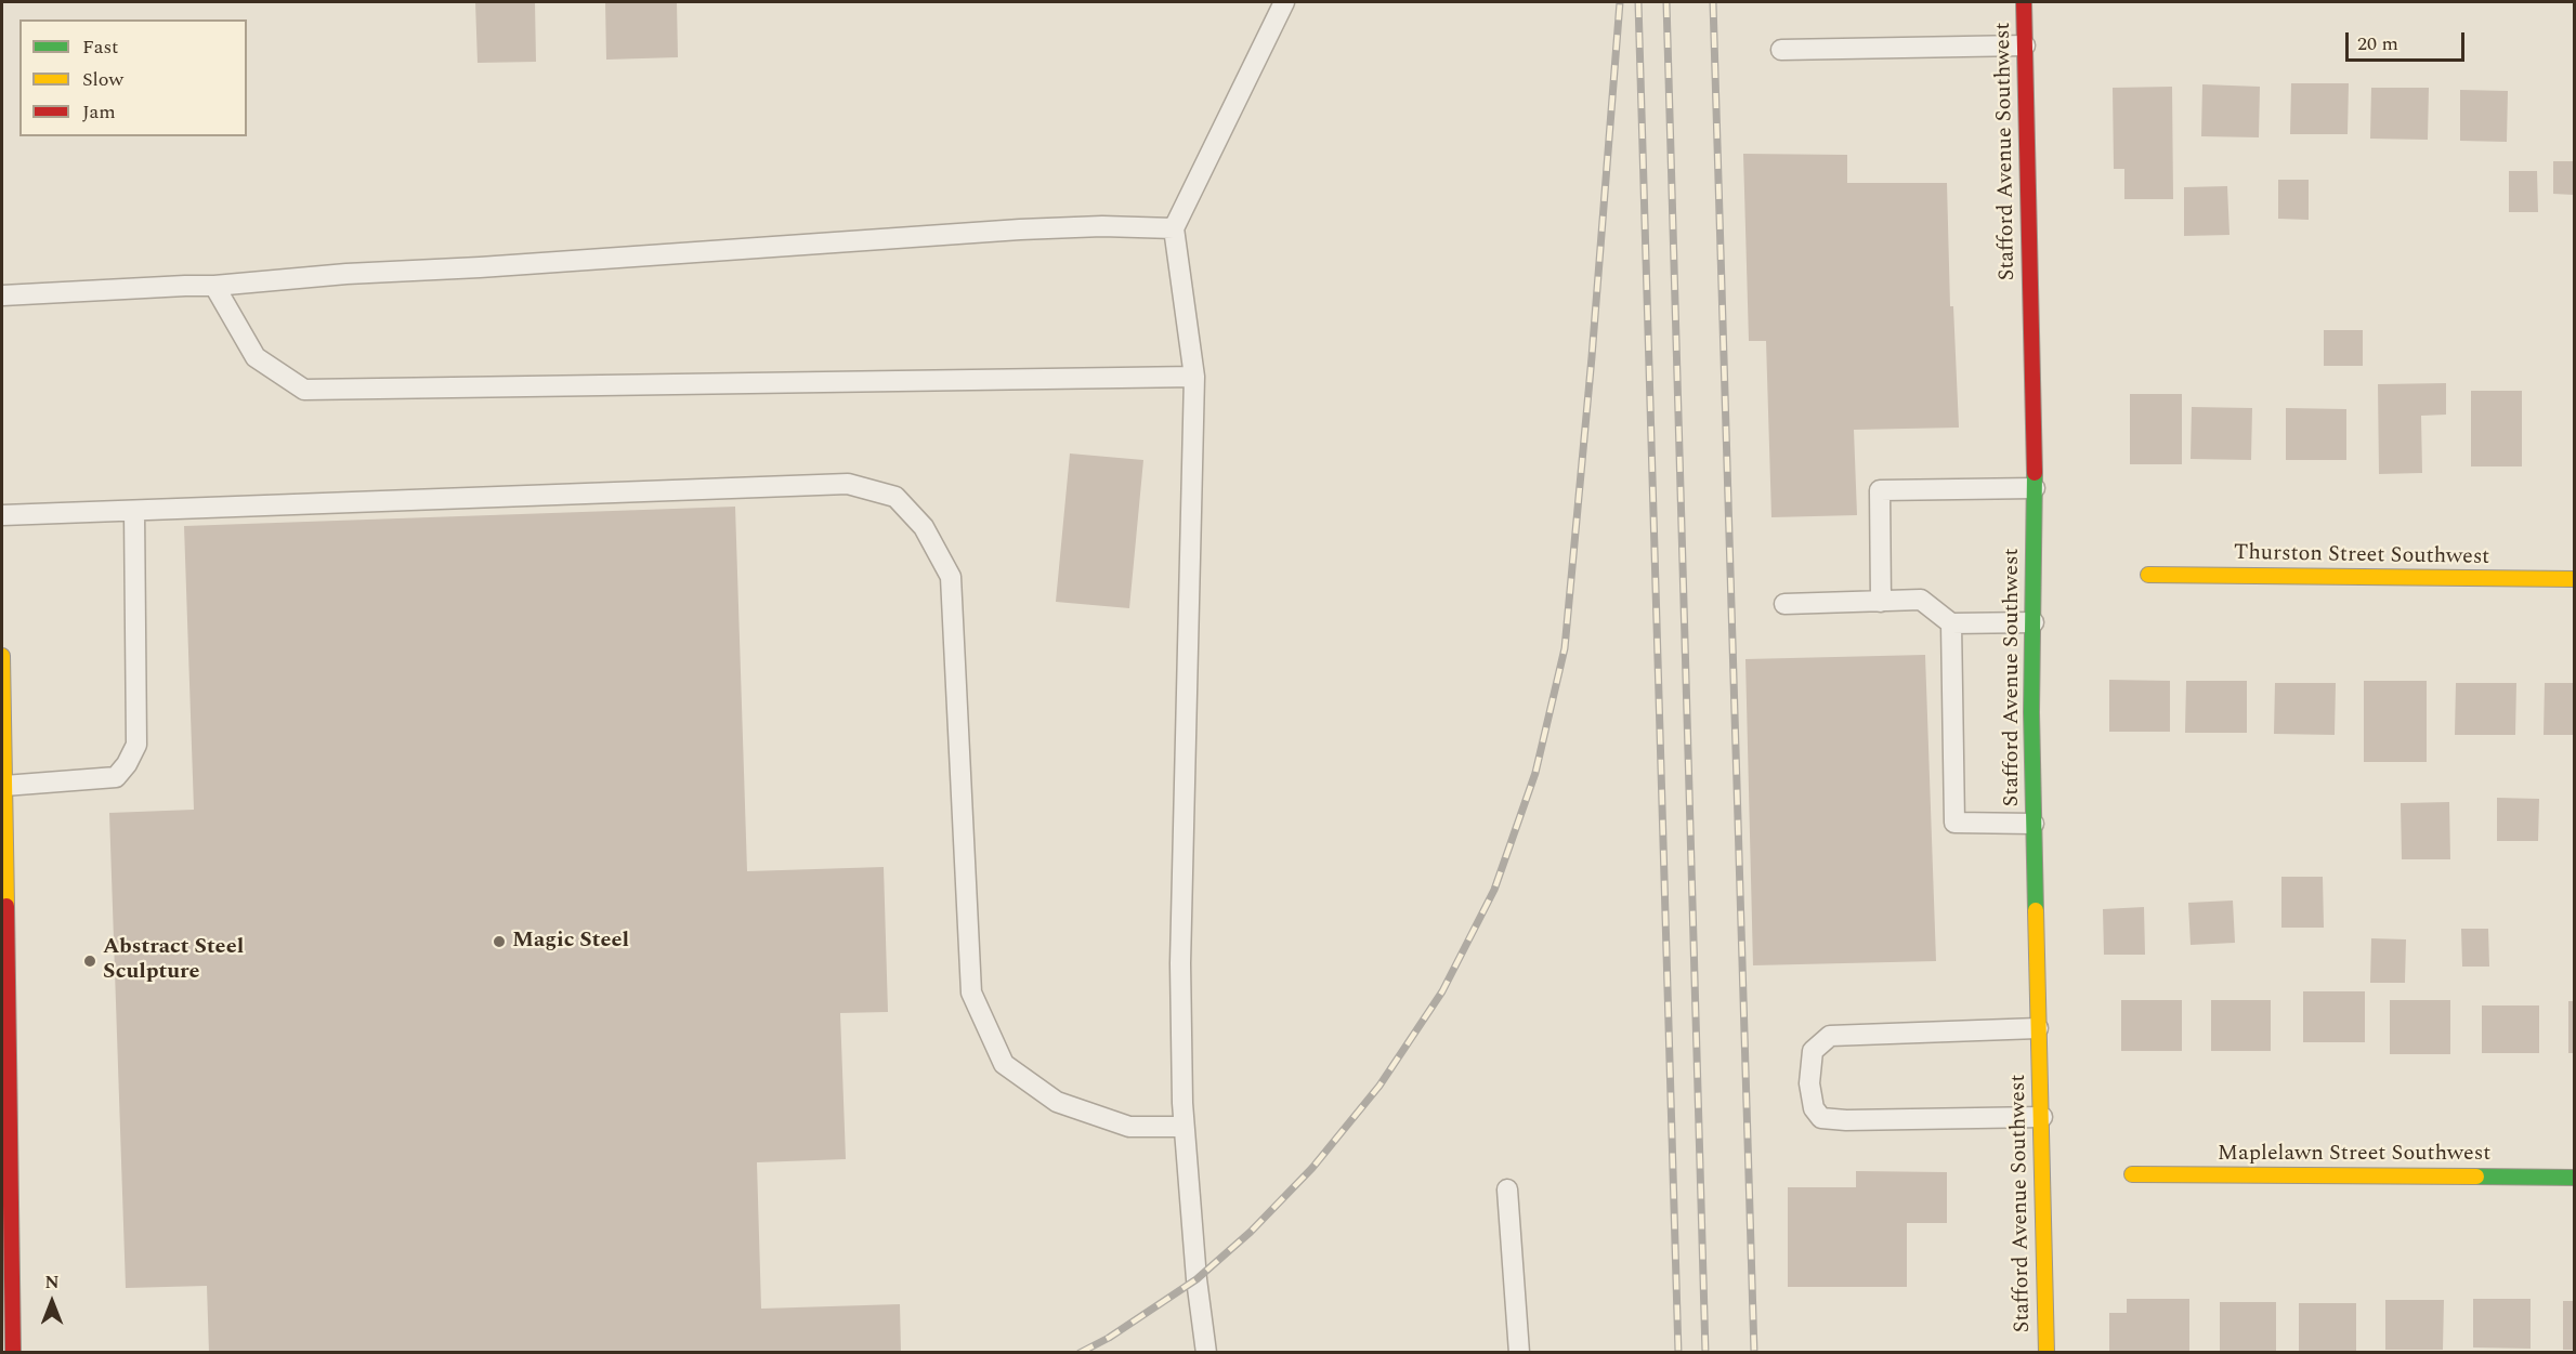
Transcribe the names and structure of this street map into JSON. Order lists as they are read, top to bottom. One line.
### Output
{"streets":{"street":["Stafford Avenue Southwest","Thurston Street Southwest","Maplelawn Street Southwest"]},"places":["Magic Steel","Abstract Steel Sculpture"],"legend":["Fast","Slow","Jam"],"scale_bar":"20 m","north":"top"}
